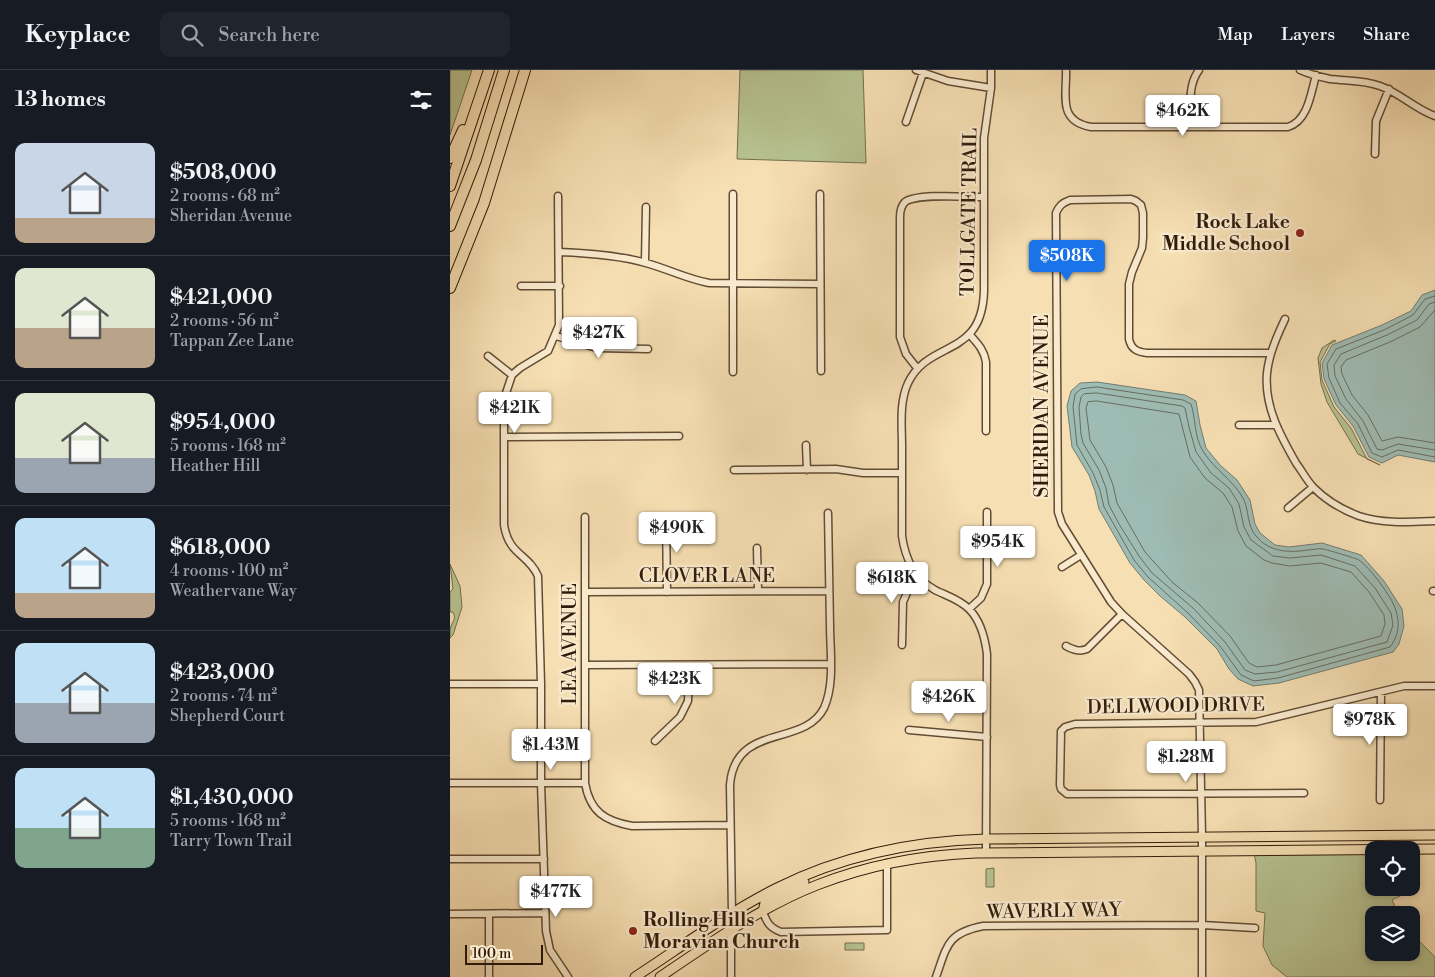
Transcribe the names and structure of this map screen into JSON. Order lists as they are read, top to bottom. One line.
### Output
{"streets":{"street":["TOLLGATE TRAIL","SHERIDAN AVENUE","CLOVER LANE","LEA AVENUE","DELLWOOD DRIVE","WAVERLY WAY"]},"crossings":[["SHERIDAN AVENUE","DELLWOOD DRIVE"],["SHERIDAN AVENUE","WAVERLY WAY"],["CLOVER LANE","LEA AVENUE"]],"places":["Rock Lake Middle School","Rolling Hills Moravian Church"],"scale_bar":"100 m","page":{"header":"Keyplace","search":"Search here","nav":["Map","Layers","Share"],"heading":"13 homes","price":["$462K","$508K","$427K","$421K","$490K","$954K","$618K","$423K","$426K","$978K","$1.43M","$1.28M","$477K"],"list":[{"name":"$508,000","note":"2 rooms · 68 m² · Sheridan Avenue"},{"name":"$421,000","note":"2 rooms · 56 m² · Tappan Zee Lane"},{"name":"$954,000","note":"5 rooms · 168 m² · Heather Hill"},{"name":"$618,000","note":"4 rooms · 100 m² · Weathervane Way"},{"name":"$423,000","note":"2 rooms · 74 m² · Shepherd Court"},{"name":"$1,430,000","note":"5 rooms · 168 m² · Tarry Town Trail"}],"scale":"100 m"}}
